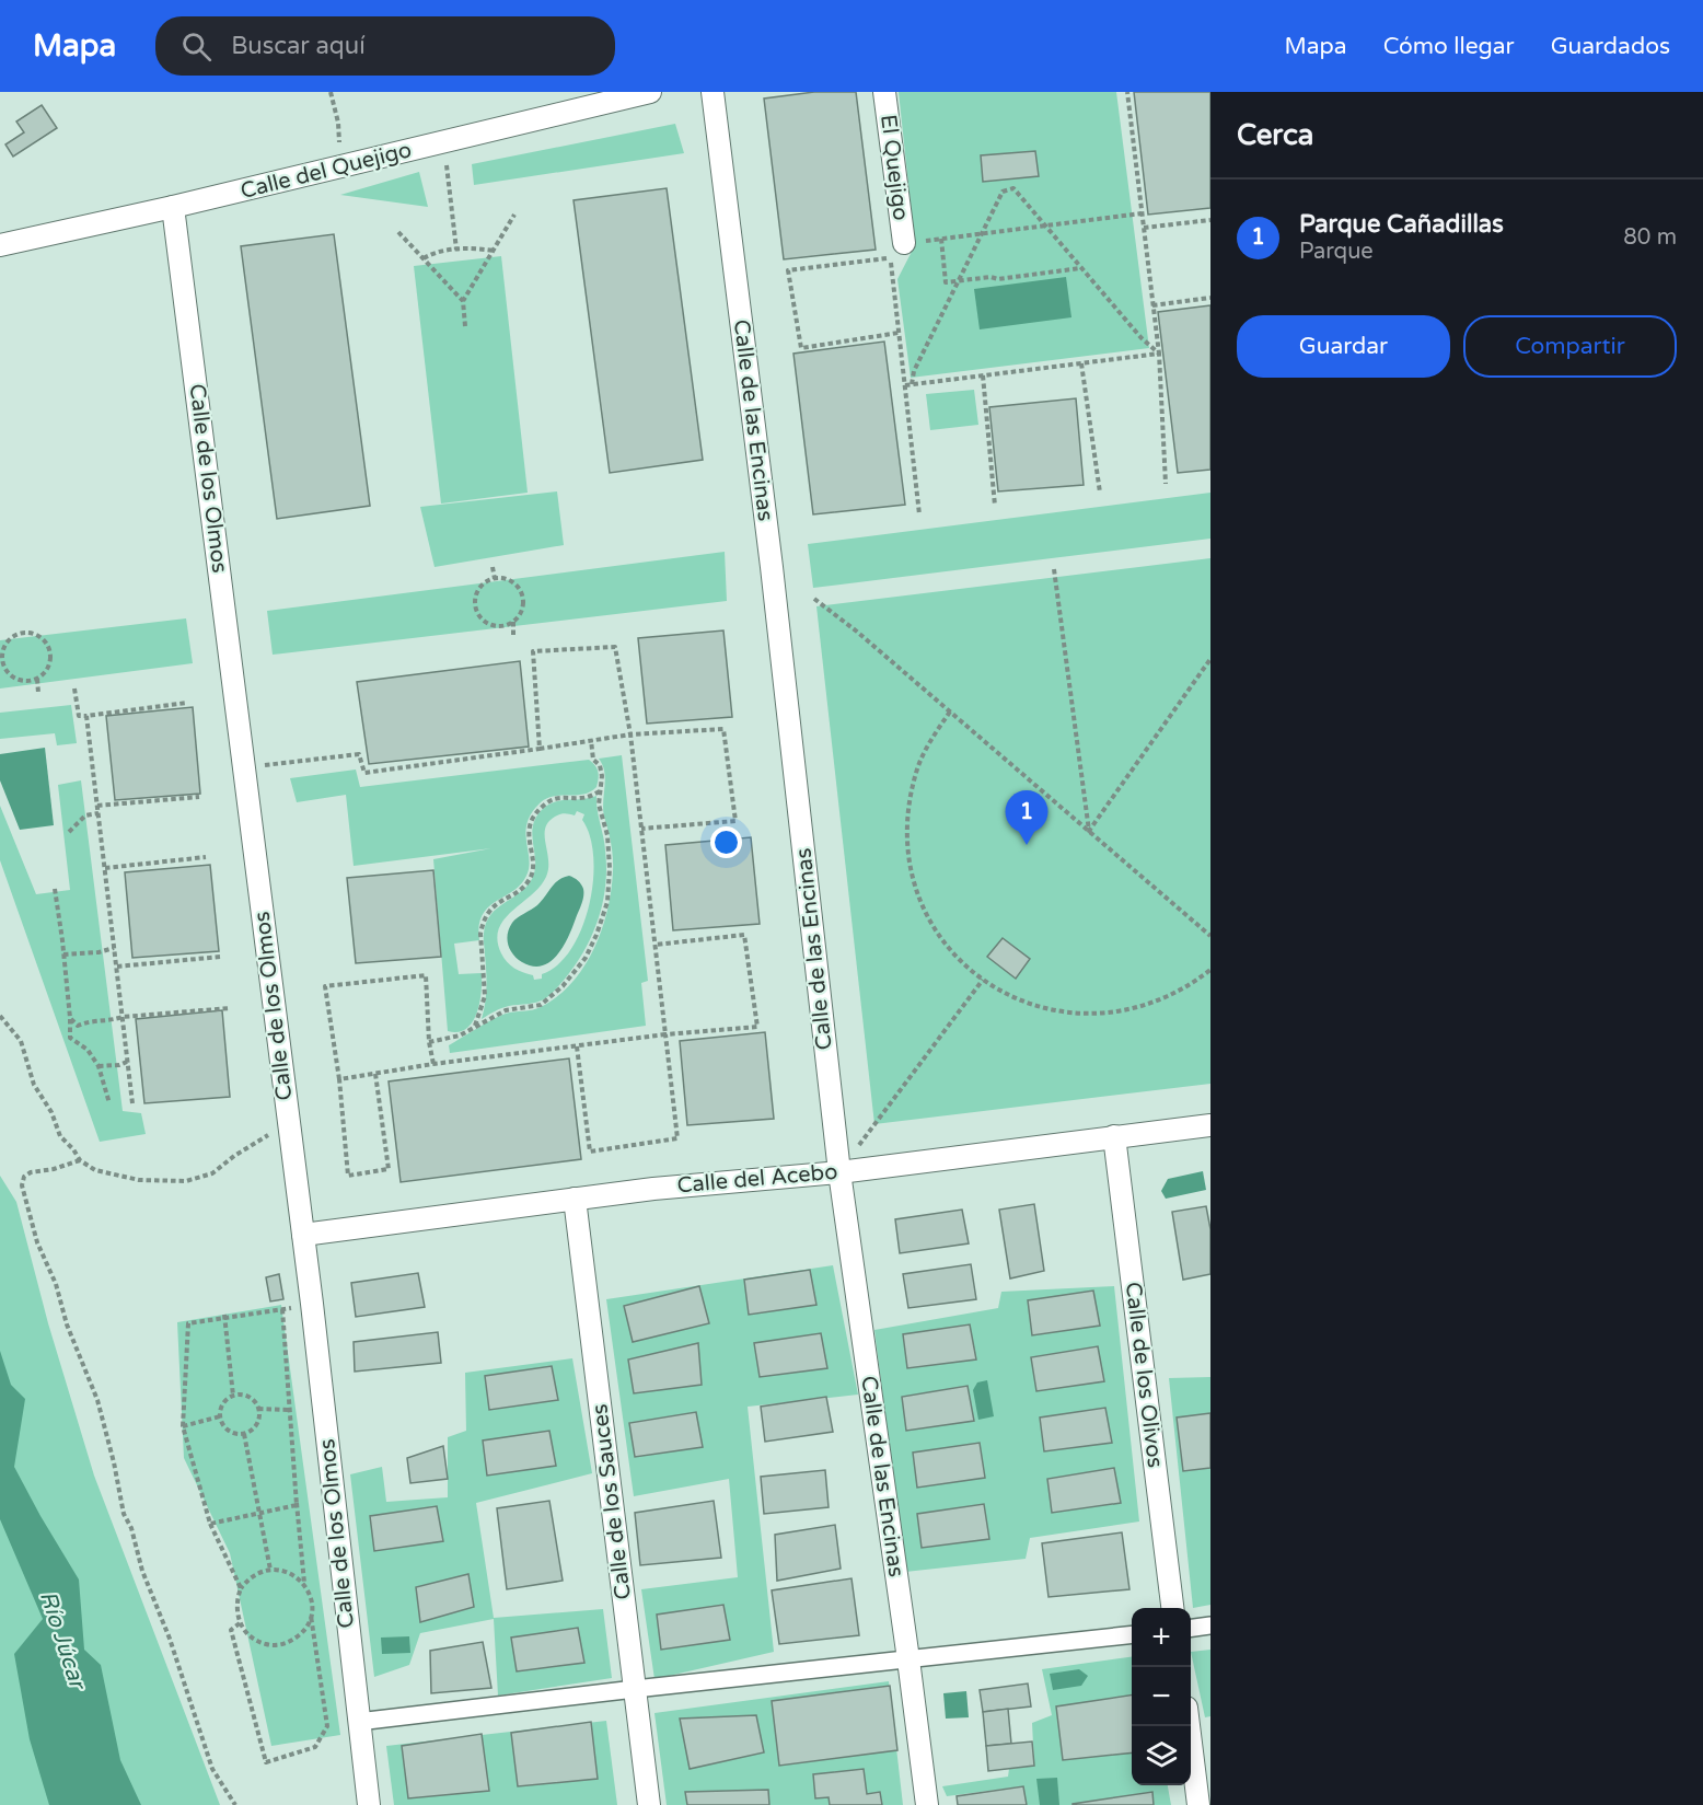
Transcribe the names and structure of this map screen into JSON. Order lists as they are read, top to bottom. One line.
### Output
{"streets":{"street":["El Quejigo","Calle del Quejigo","Calle de las Encinas","Calle de los Olmos","Calle del Acebo","Calle de los Olivos","Calle de los Sauces"]},"crossings":[["Calle del Quejigo","Calle de los Olmos"],["Calle de las Encinas","Calle del Acebo"],["Calle de los Olmos","Calle del Acebo"],["Calle del Acebo","Calle de los Olivos"],["Calle del Acebo","Calle de los Sauces"]],"water":["Río Júcar"],"page":{"header":"Mapa","search":"Buscar aquí","nav":["Mapa","Cómo llegar","Guardados"],"heading":"Cerca","list":[{"mark":"1","name":"Parque Cañadillas","note":"Parque","value":"80 m"}],"buttons":["Guardar","Compartir"],"pins":"1","map_buttons":["+","−"]}}
